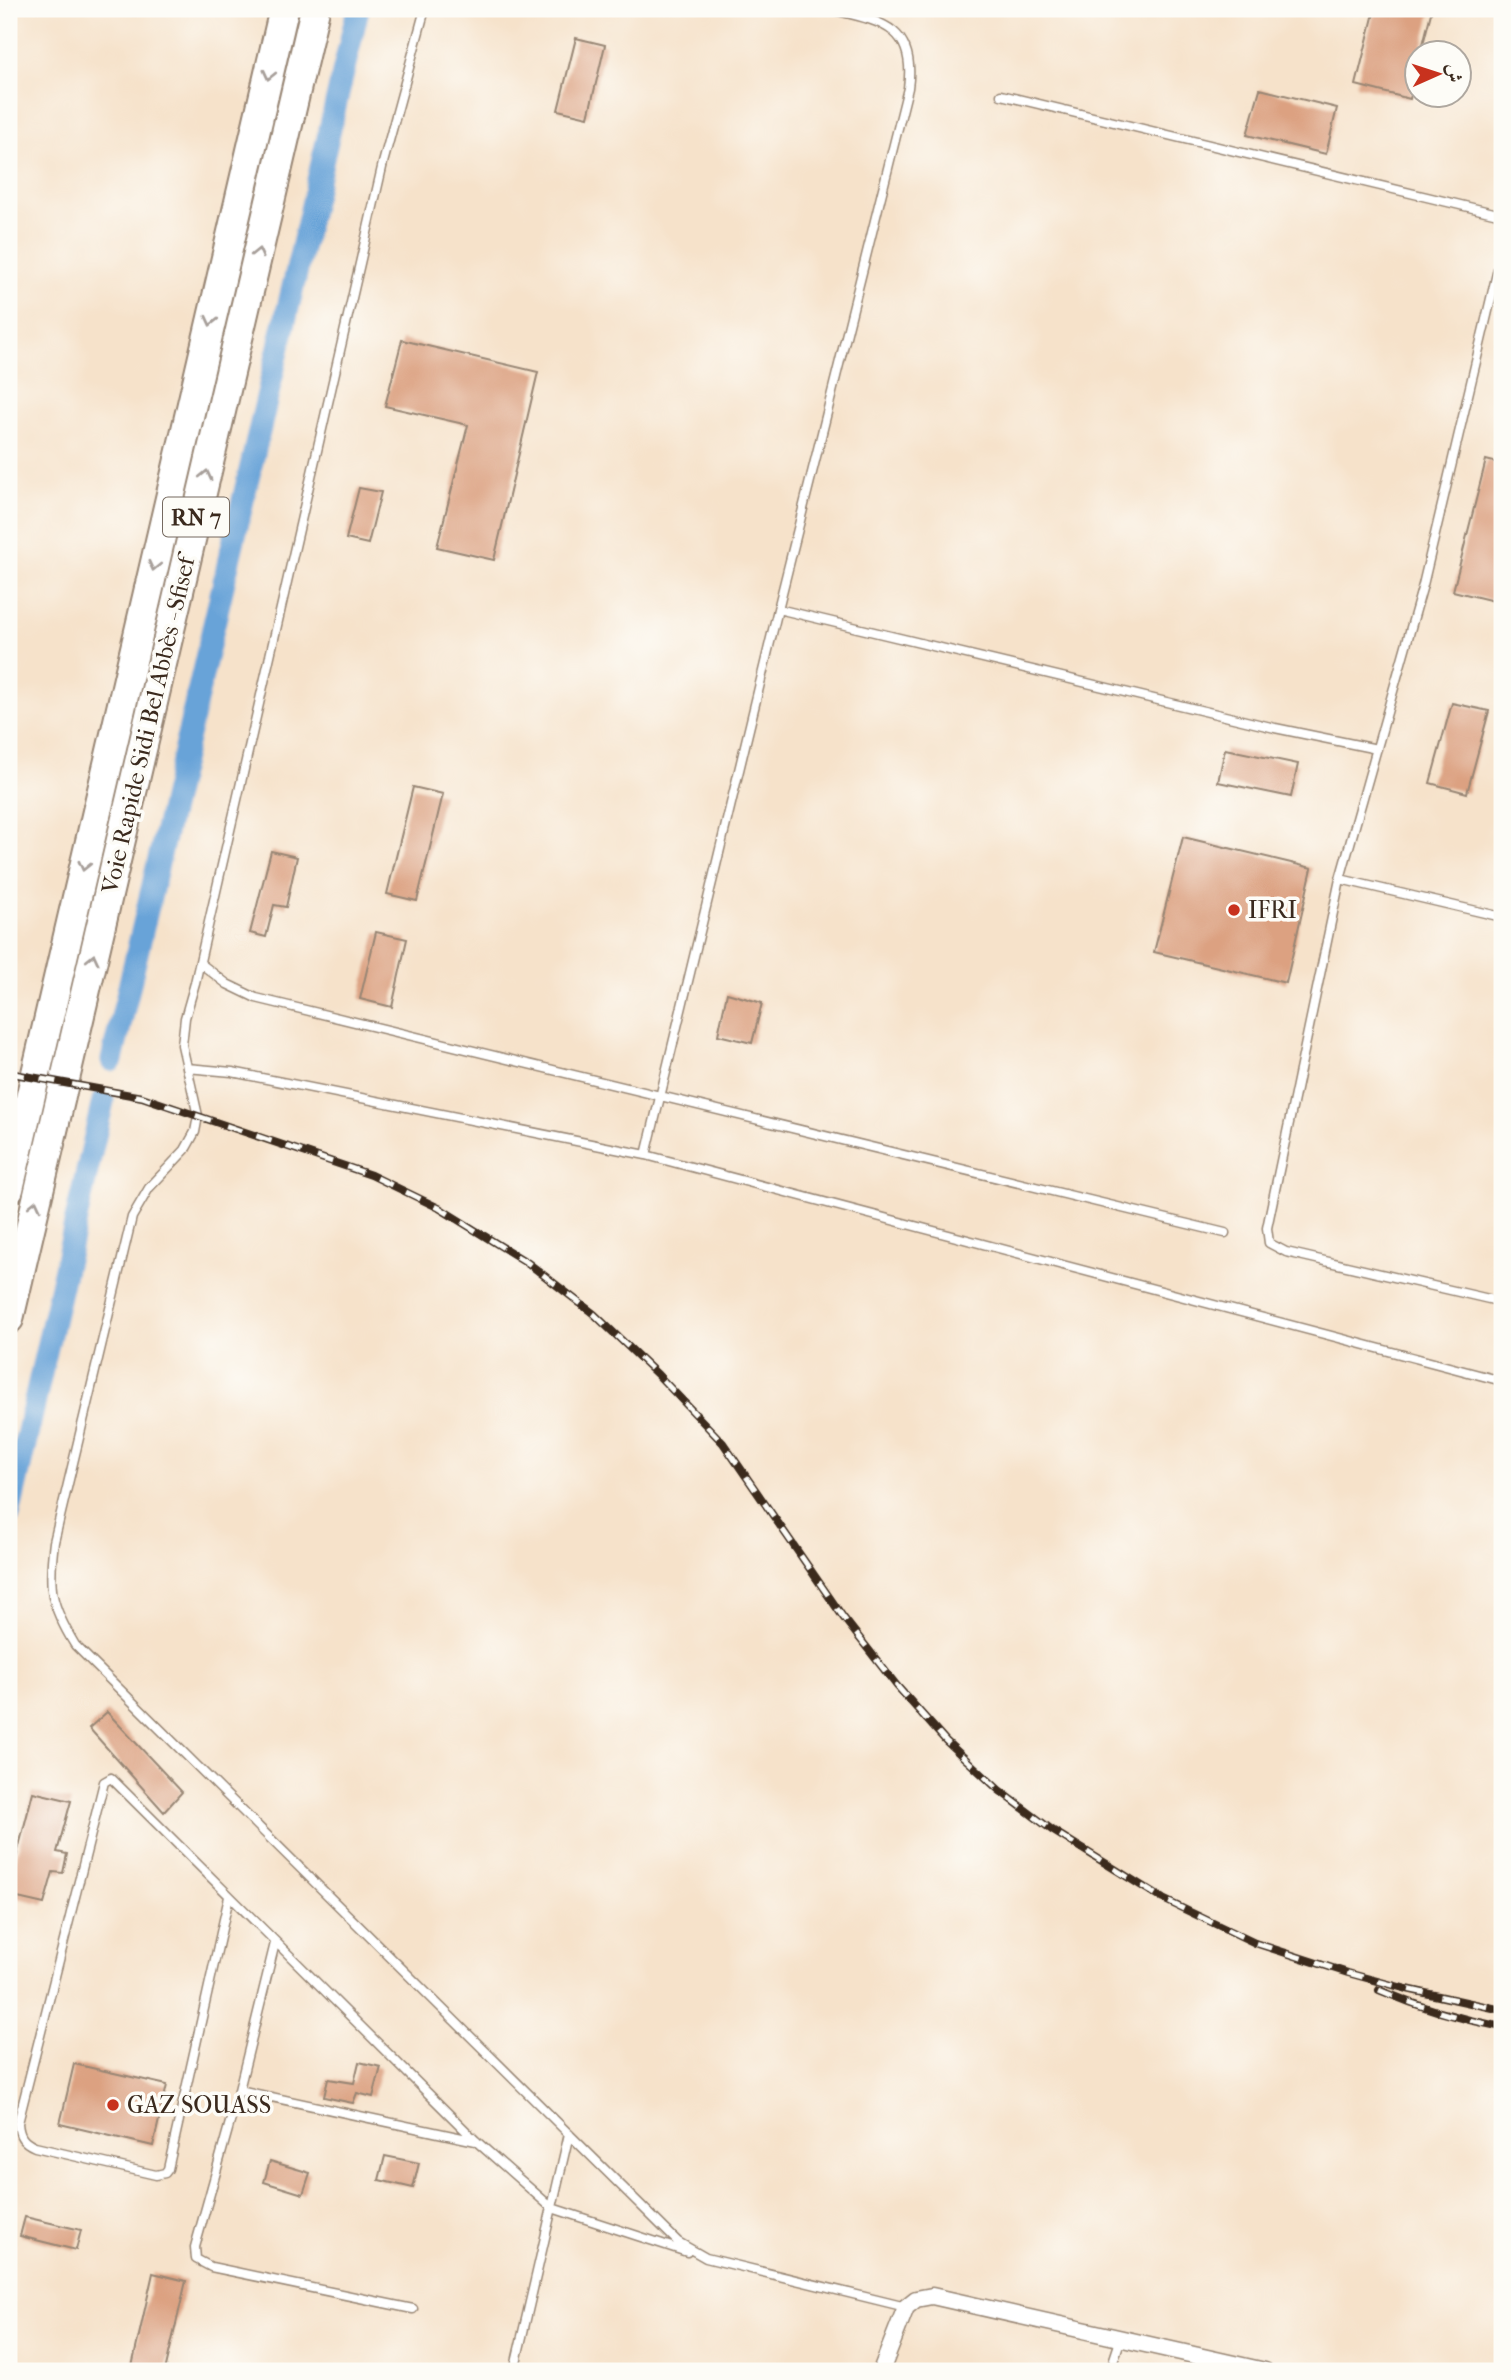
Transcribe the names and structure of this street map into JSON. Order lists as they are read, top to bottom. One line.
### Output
{"streets":{"highway":["RN 7","Voie Rapide Sidi Bel Abbès - Sfisef"]},"places":["IFRI","GAZ SOUASS"],"north":"right"}
